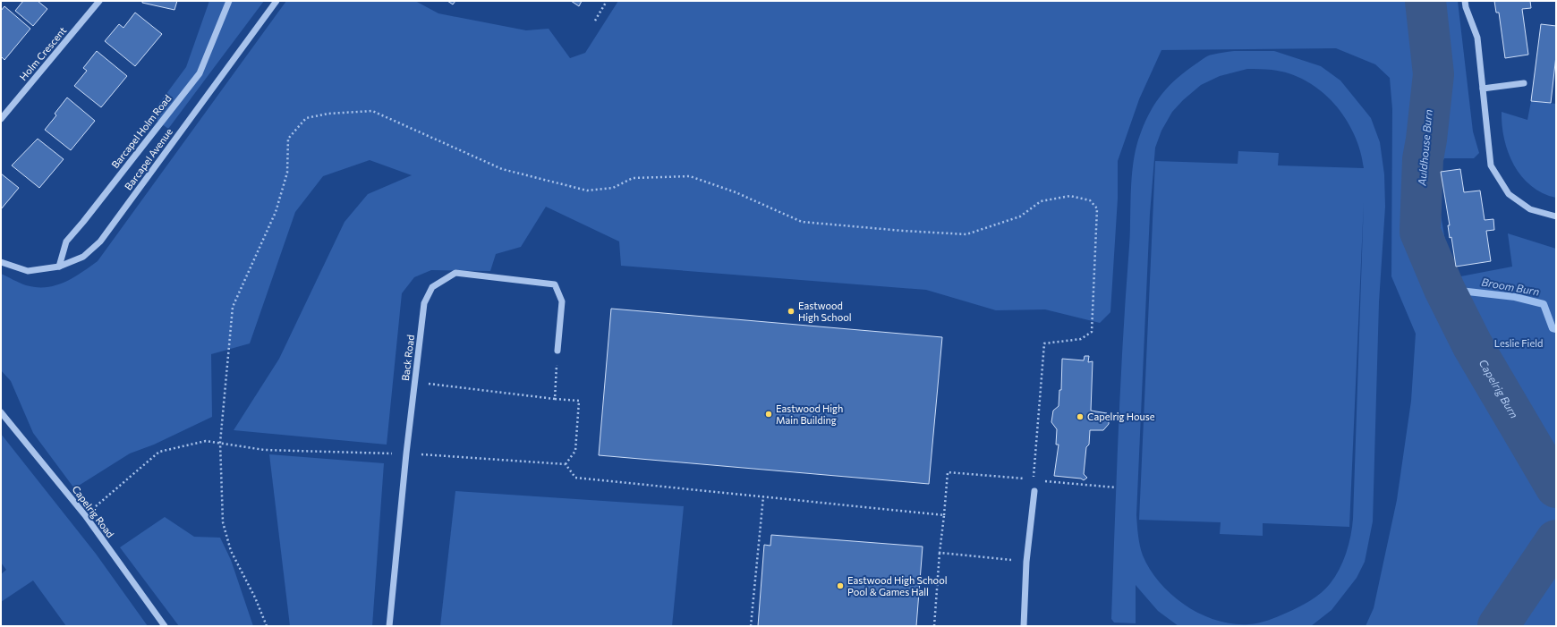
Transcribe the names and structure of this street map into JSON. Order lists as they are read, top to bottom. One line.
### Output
{"streets":{"street":["Holm Crescent","Barcapel Holm Road","Barcapel Avenue","Back Road","Capelrig Road"]},"crossings":[["Barcapel Holm Road","Barcapel Avenue"]],"water":["Auldhouse Burn","Broom Burn","Capelrig Burn"],"parks":["Leslie Field"],"places":["Eastwood High School","Eastwood High Main Building","Capelrig House","Eastwood High School Pool & Games Hall"]}
